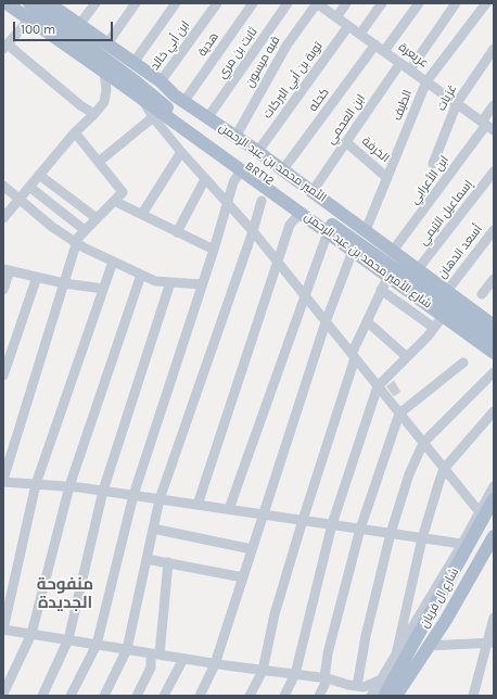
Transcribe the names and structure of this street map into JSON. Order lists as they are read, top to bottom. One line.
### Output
{"streets":{"main road":["الأمير محمد بن عبد الرحمن","BRT12","شارع الأمير محمد بن عبد الرحمن","شارع ال فريان"],"street":["هدية","ابن أبي خالد","ثابت بن مري","عريعرة","قبه ميسون","توبة بن أبي البركات","غزيات","كحله","الطيف","ابن العجمي","الخرفة","ابن الأعرابي","إسماعيل التيمي","أسعد الدهان"]},"crossings":[["هدية","الأمير محمد بن عبد الرحمن"],["ابن أبي خالد","الأمير محمد بن عبد الرحمن"],["ثابت بن مري","الأمير محمد بن عبد الرحمن"],["عريعرة","قبه ميسون"],["عريعرة","توبة بن أبي البركات"],["عريعرة","غزيات"],["عريعرة","كحله"],["عريعرة","الطيف"],["عريعرة","ابن العجمي"],["عريعرة","ابن الأعرابي"],["قبه ميسون","الأمير محمد بن عبد الرحمن"],["توبة بن أبي البركات","الأمير محمد بن عبد الرحمن"],["كحله","الأمير محمد بن عبد الرحمن"],["الطيف","الخرفة"],["الطيف","الأمير محمد بن عبد الرحمن"],["ابن العجمي","الخرفة"],["ابن العجمي","الأمير محمد بن عبد الرحمن"],["الأمير محمد بن عبد الرحمن","ابن الأعرابي"],["الأمير محمد بن عبد الرحمن","إسماعيل التيمي"],["الأمير محمد بن عبد الرحمن","أسعد الدهان"],["الأمير محمد بن عبد الرحمن","شارع الأمير محمد بن عبد الرحمن"]],"districts":["منفوحة الجديدة"],"scale_bar":"100 m"}
